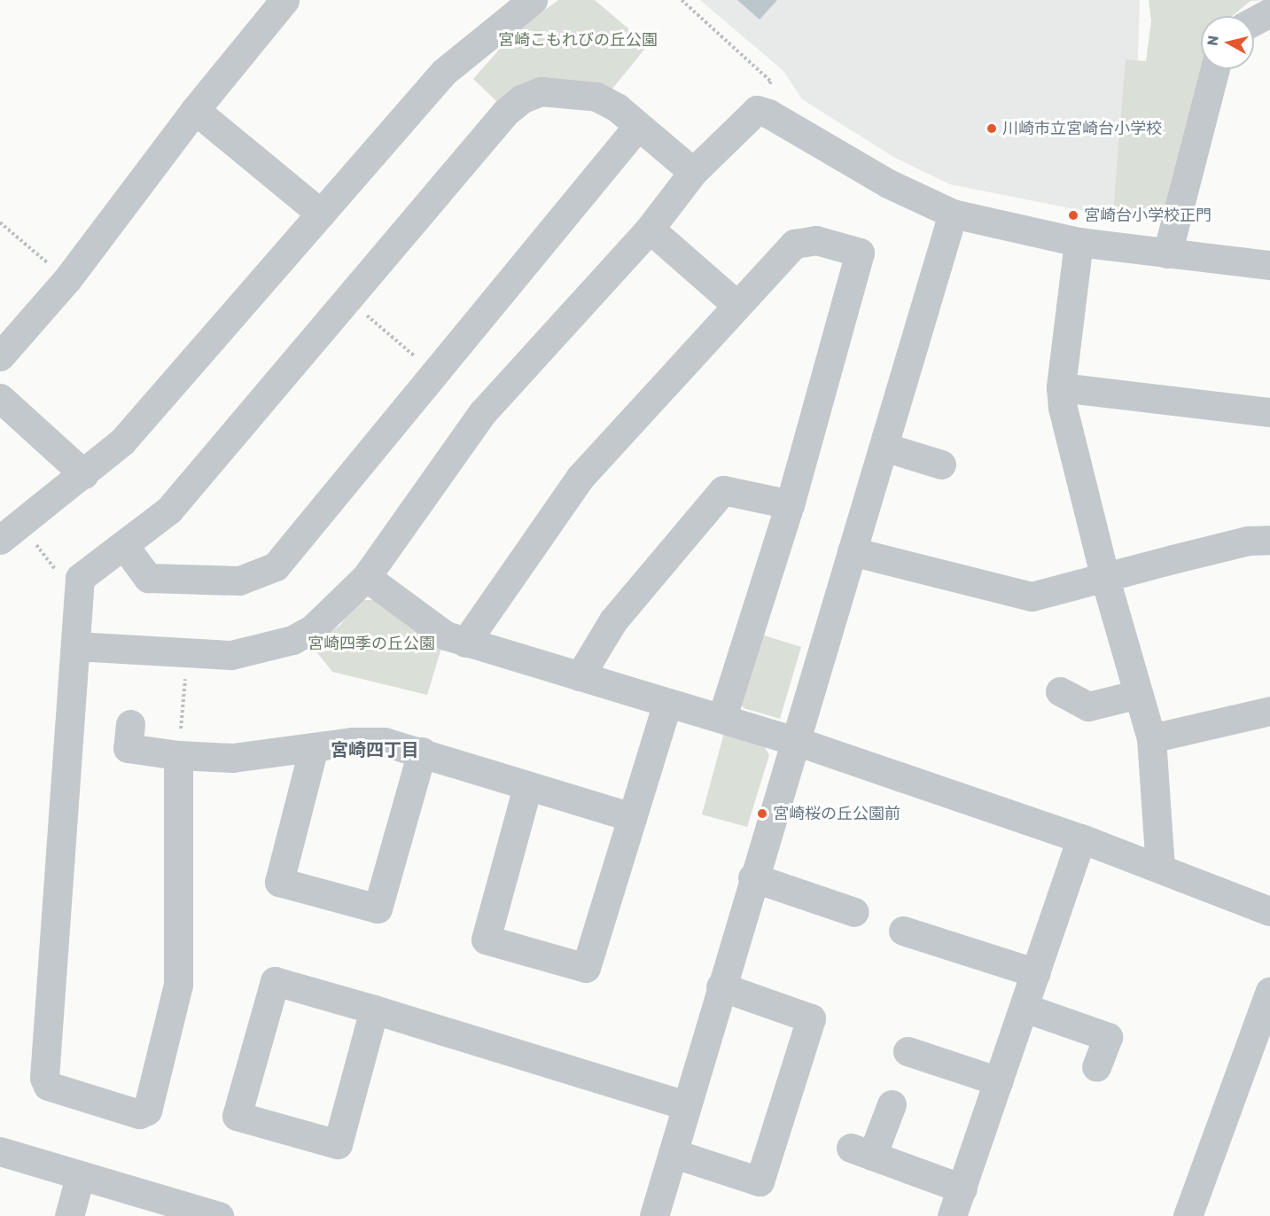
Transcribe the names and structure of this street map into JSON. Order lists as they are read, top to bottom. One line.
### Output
{"districts":["宮崎四丁目"],"parks":["宮崎こもれびの丘公園","宮崎四季の丘公園"],"places":["川崎市立宮崎台小学校","宮崎台小学校正門","宮崎桜の丘公園前"],"north":"left"}
